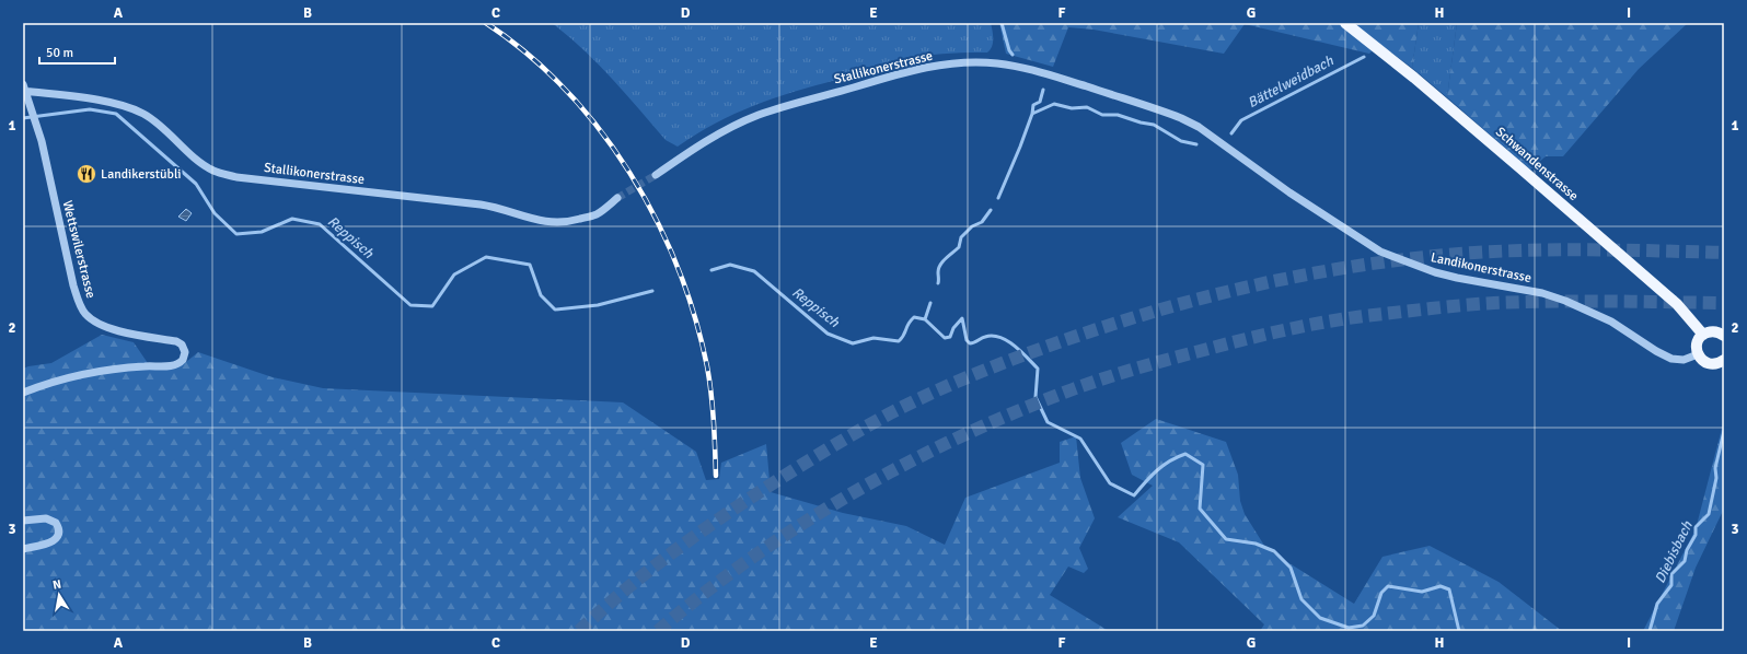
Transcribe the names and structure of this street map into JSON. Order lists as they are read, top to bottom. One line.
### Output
{"streets":{"main road":["Schwandenstrasse"],"street":["Stallikonerstrasse","Wettswilerstrasse","Landikonerstrasse"]},"crossings":[["Stallikonerstrasse","Wettswilerstrasse"],["Stallikonerstrasse","Landikonerstrasse"]],"water":["Bättelweidbach","Reppisch","Diebisbach"],"places":{"restaurant":["Landikerstübli"]},"scale_bar":"50 m","north":"top","grid":{"columns":["A","B","C","D","E","F","G","H","I"],"rows":["1","2","3"]}}
